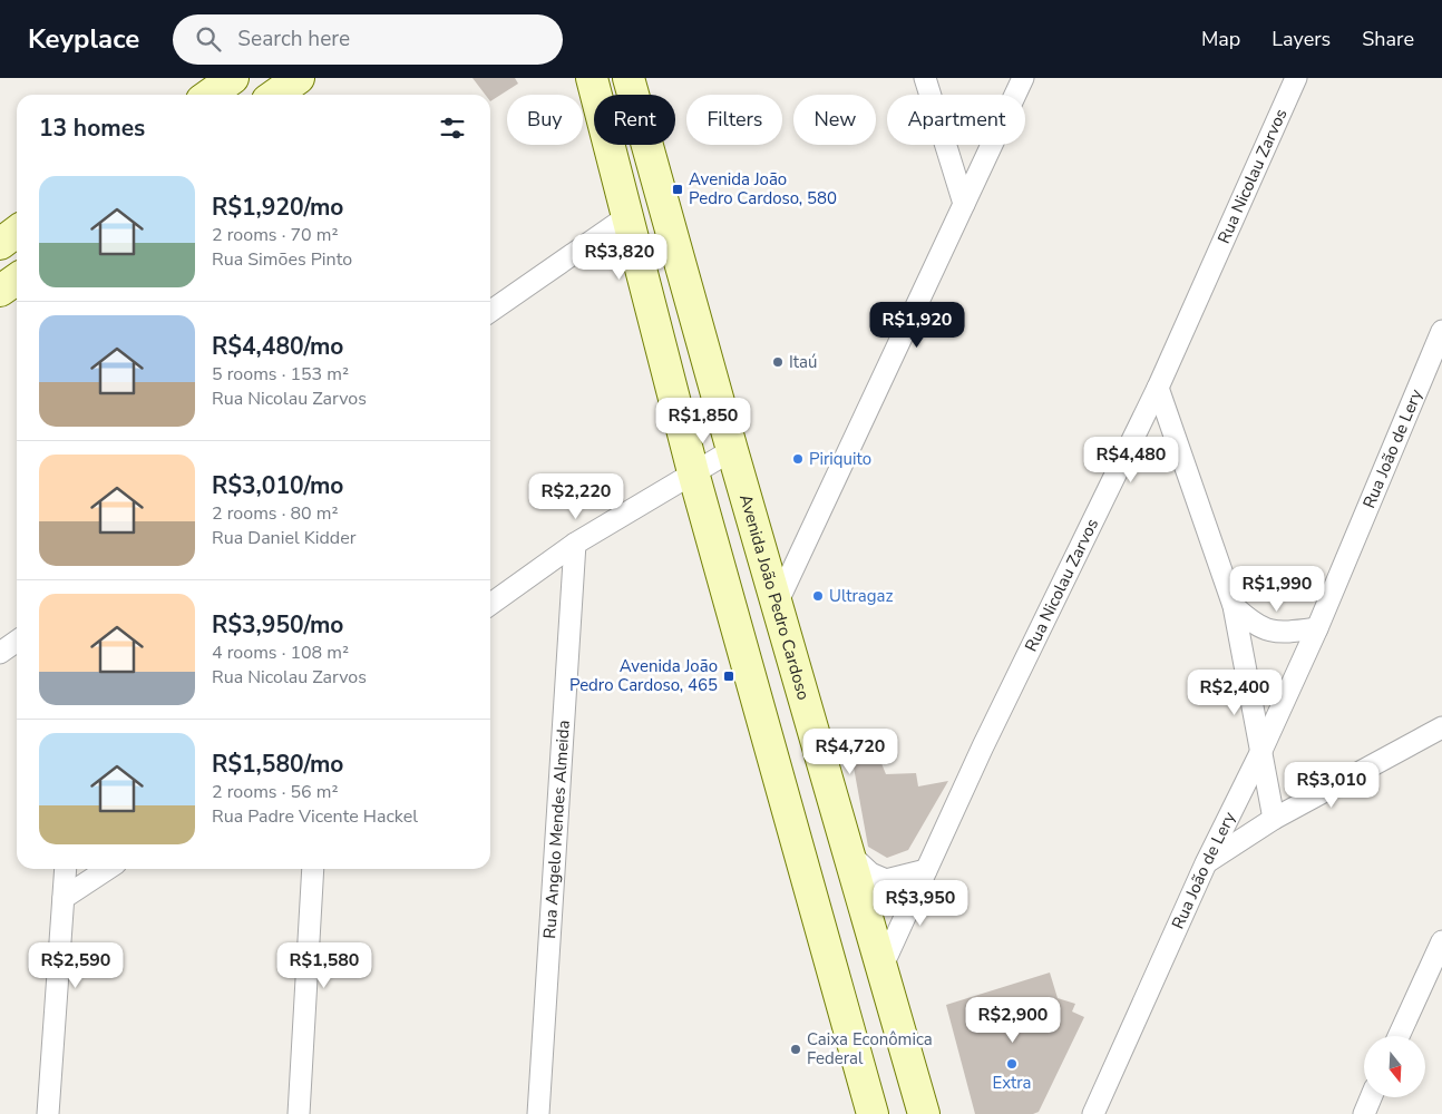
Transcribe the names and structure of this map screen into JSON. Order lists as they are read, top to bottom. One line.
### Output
{"streets":{"main road":["Avenida João Pedro Cardoso"],"street":["Rua Nicolau Zarvos","Rua João de Lery","Rua Angelo Mendes Almeida"]},"crossings":[["Rua Nicolau Zarvos","Avenida João Pedro Cardoso"]],"places":{"transit":["Avenida João Pedro Cardoso, 580","Avenida João Pedro Cardoso, 465"],"other":["Itaú","Piriquito","Ultragaz","Caixa Econômica Federal","Extra"]},"north":"bottom","page":{"header":"Keyplace","search":"Search here","nav":["Map","Layers","Share"],"chip":["Buy","Rent","Filters","New","Apartment"],"heading":"13 homes","list":[{"name":"R$1,920/mo","note":"2 rooms · 70 m² · Rua Simões Pinto"},{"name":"R$4,480/mo","note":"5 rooms · 153 m² · Rua Nicolau Zarvos"},{"name":"R$3,010/mo","note":"2 rooms · 80 m² · Rua Daniel Kidder"},{"name":"R$3,950/mo","note":"4 rooms · 108 m² · Rua Nicolau Zarvos"},{"name":"R$1,580/mo","note":"2 rooms · 56 m² · Rua Padre Vicente Hackel"}],"price":["R$3,820","R$1,920","R$1,850","R$4,480","R$2,220","R$1,990","R$2,400","R$4,720","R$3,010","R$3,950","R$2,590","R$1,580","R$2,900"]}}
